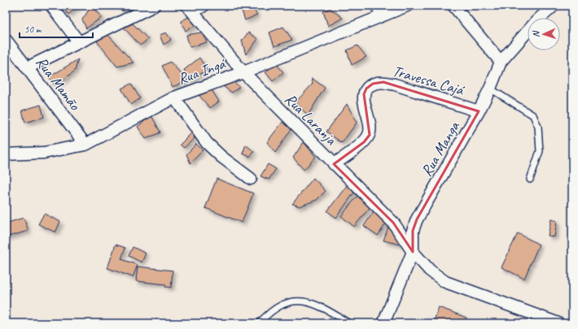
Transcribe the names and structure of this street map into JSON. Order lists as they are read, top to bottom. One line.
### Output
{"streets":{"street":["Rua Ingá","Travessa Cajá","Rua Mamão","Rua Laranja","Rua Manga"]},"crossings":[["Rua Ingá","Rua Mamão"],["Rua Ingá","Rua Laranja"],["Travessa Cajá","Rua Laranja"],["Travessa Cajá","Rua Manga"],["Rua Laranja","Rua Manga"]],"scale_bar":"50 m","north":"left"}
